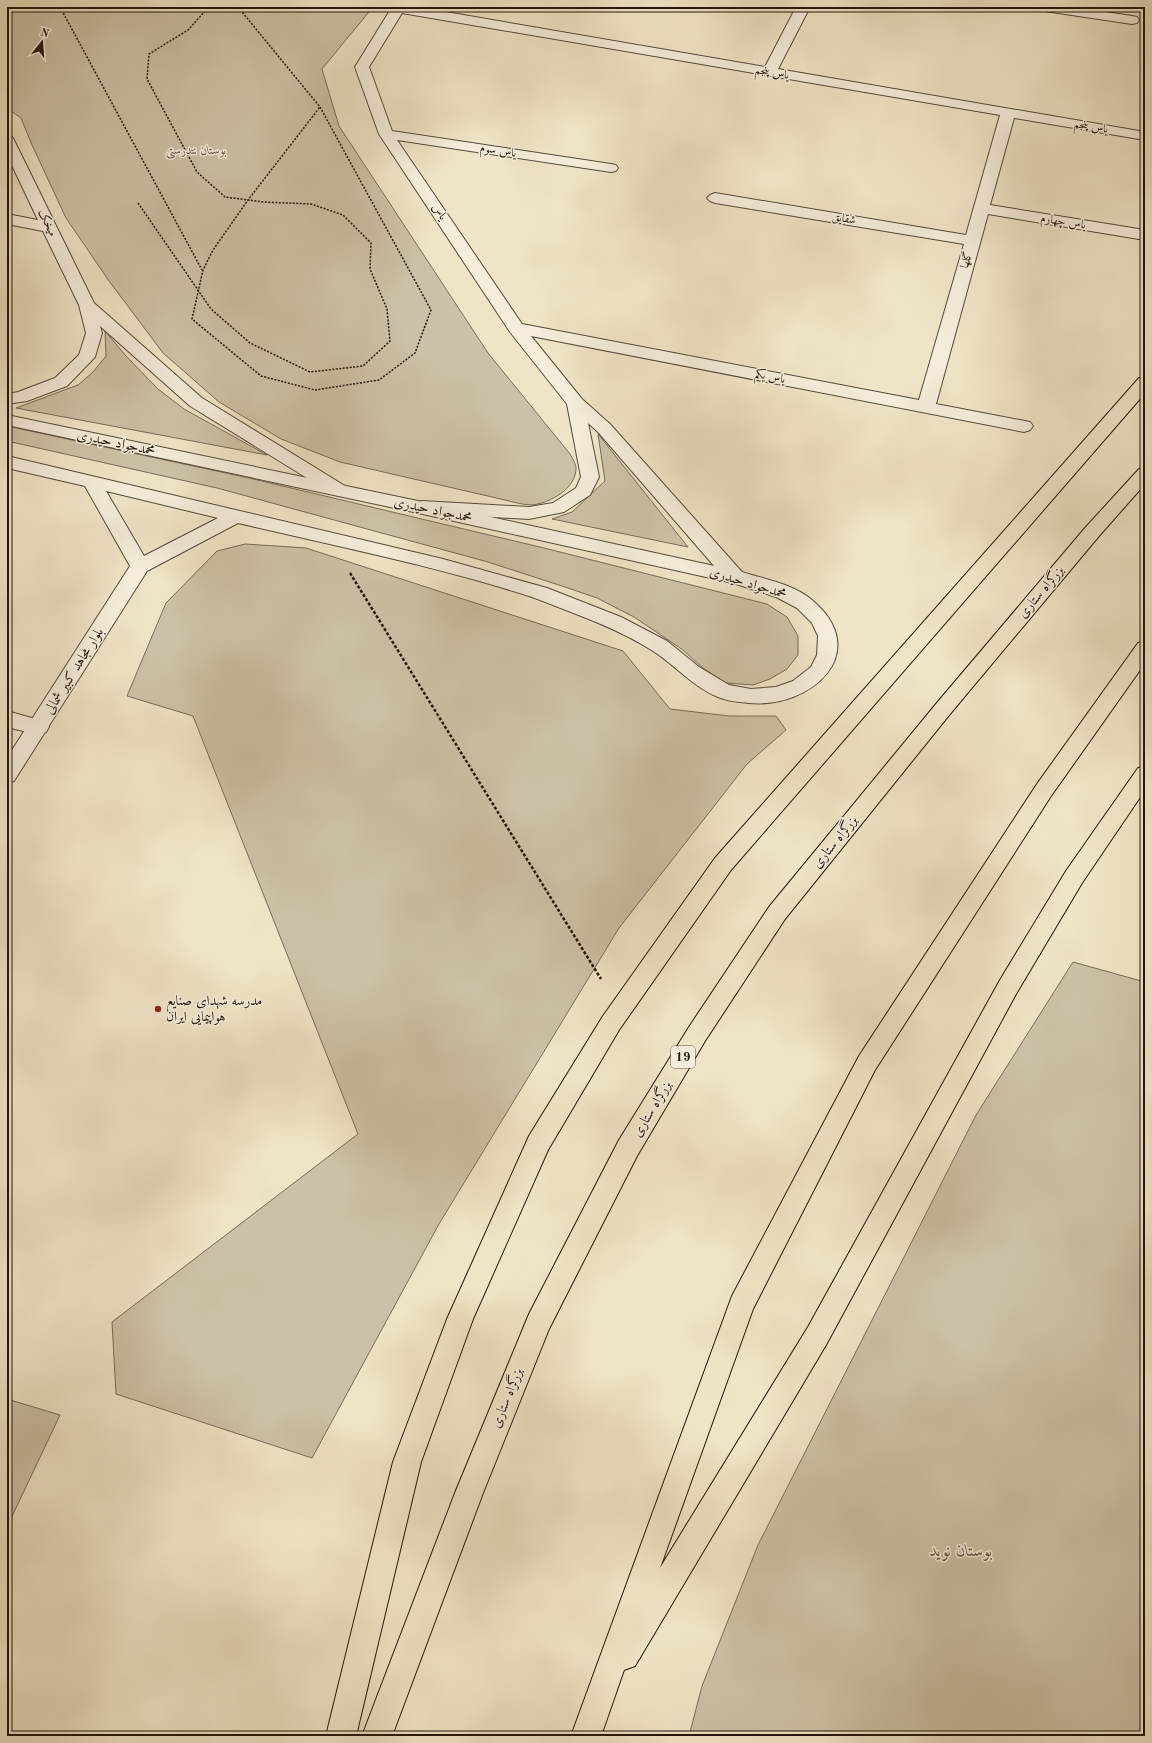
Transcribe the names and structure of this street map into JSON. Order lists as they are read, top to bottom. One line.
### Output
{"streets":{"highway":["بزرگراه ستاری","19"],"street":["یاس پنجم","یاس سوم","یاس","شقایق","یاس چهارم","میخک","گلها","یاس یکم","محمدجواد حیدری","بلوار مجاهد کبیر شمالی"]},"crossings":[["یاس پنجم","یاس"],["یاس پنجم","گلها"],["یاس سوم","یاس"],["یاس","یاس یکم"],["یاس","محمدجواد حیدری"],["شقایق","گلها"],["یاس چهارم","گلها"],["گلها","یاس یکم"]],"parks":["بوستان نتدرستی","بوستان نوید"],"places":["مدرسه شهدای صنایع هواپیمایی ایران"],"north":"top"}
